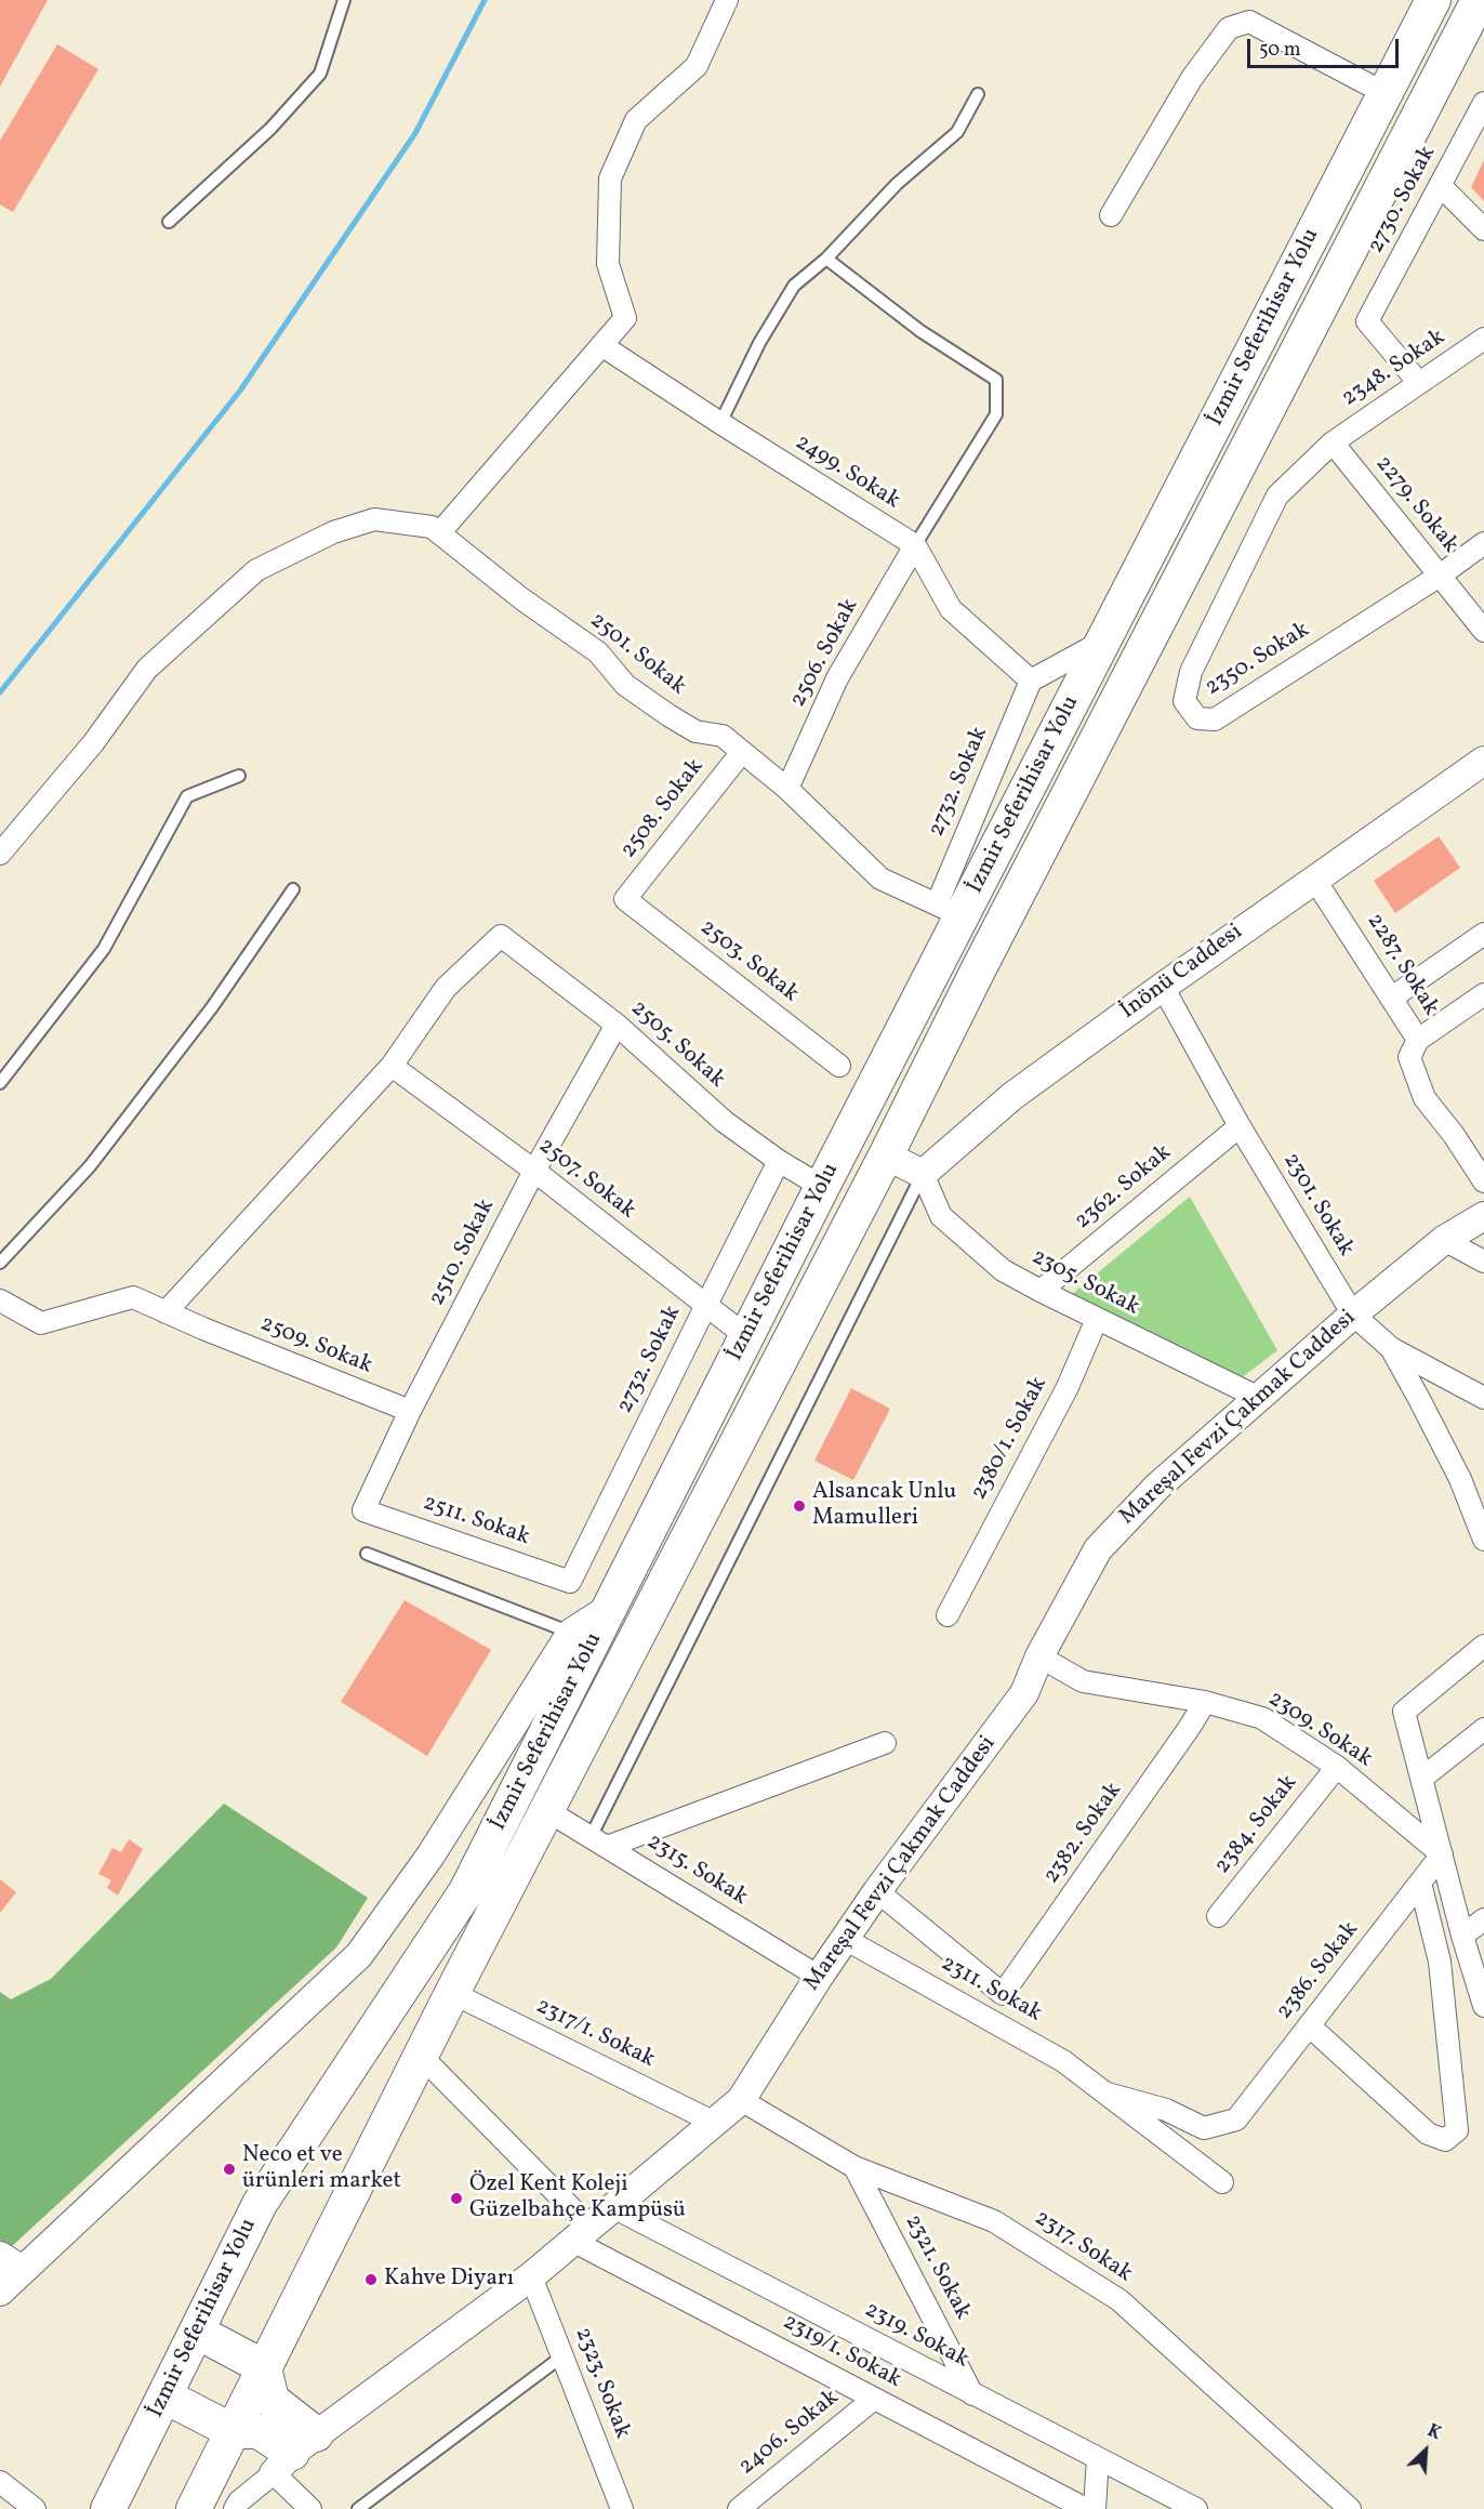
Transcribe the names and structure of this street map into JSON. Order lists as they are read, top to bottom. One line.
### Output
{"streets":{"main road":["İzmir Seferihisar Yolu"],"street":["2730. Sokak","2348. Sokak","2499. Sokak","2279. Sokak","2506. Sokak","2501. Sokak","2350. Sokak","2732. Sokak","2508. Sokak","2503. Sokak","2287. Sokak","İnönü Caddesi","2505. Sokak","2507. Sokak","2362. Sokak","2301. Sokak","2510. Sokak","2305. Sokak","2509. Sokak","Mareşal Fevzi Çakmak Caddesi","2380/1. Sokak","2511. Sokak","2309. Sokak","2384. Sokak","2382. Sokak","2315. Sokak","2386. Sokak","2311. Sokak","2317/1. Sokak","2317. Sokak","2321. Sokak","2319. Sokak","2319/1. Sokak","2323. Sokak","2406. Sokak"]},"crossings":[["2730. Sokak","2348. Sokak"],["İzmir Seferihisar Yolu","2501. Sokak"],["İzmir Seferihisar Yolu","2732. Sokak"],["İzmir Seferihisar Yolu","2505. Sokak"],["İzmir Seferihisar Yolu","2507. Sokak"],["İzmir Seferihisar Yolu","2315. Sokak"],["İzmir Seferihisar Yolu","2317/1. Sokak"],["İzmir Seferihisar Yolu","2319/1. Sokak"],["2348. Sokak","2279. Sokak"],["2348. Sokak","2350. Sokak"],["2499. Sokak","2506. Sokak"],["2499. Sokak","2732. Sokak"],["2279. Sokak","2350. Sokak"],["2506. Sokak","2501. Sokak"],["2501. Sokak","2732. Sokak"],["2501. Sokak","2508. Sokak"],["2732. Sokak","2505. Sokak"],["2732. Sokak","2507. Sokak"],["2732. Sokak","2511. Sokak"],["2508. Sokak","2503. Sokak"],["2287. Sokak","İnönü Caddesi"],["İnönü Caddesi","2301. Sokak"],["İnönü Caddesi","2305. Sokak"],["2505. Sokak","2507. Sokak"],["2505. Sokak","2510. Sokak"],["2507. Sokak","2510. Sokak"],["2362. Sokak","2301. Sokak"],["2362. Sokak","2305. Sokak"],["2301. Sokak","Mareşal Fevzi Çakmak Caddesi"],["2510. Sokak","2509. Sokak"],["2510. Sokak","2511. Sokak"],["2305. Sokak","Mareşal Fevzi Çakmak Caddesi"],["2305. Sokak","2380/1. Sokak"],["Mareşal Fevzi Çakmak Caddesi","2309. Sokak"],["Mareşal Fevzi Çakmak Caddesi","2315. Sokak"],["Mareşal Fevzi Çakmak Caddesi","2311. Sokak"],["Mareşal Fevzi Çakmak Caddesi","2317/1. Sokak"],["Mareşal Fevzi Çakmak Caddesi","2317. Sokak"],["Mareşal Fevzi Çakmak Caddesi","2319. Sokak"],["Mareşal Fevzi Çakmak Caddesi","2319/1. Sokak"],["Mareşal Fevzi Çakmak Caddesi","2323. Sokak"],["2309. Sokak","2384. Sokak"],["2309. Sokak","2382. Sokak"],["2309. Sokak","2386. Sokak"],["2382. Sokak","2311. Sokak"],["2386. Sokak","2311. Sokak"],["2317. Sokak","2321. Sokak"],["2321. Sokak","2319. Sokak"],["2319/1. Sokak","2406. Sokak"]],"places":["Alsancak Unlu Mamulleri","Neco et ve ürünleri market","Özel Kent Koleji Güzelbahçe Kampüsü","Kahve Diyarı"],"scale_bar":"50 m","north":"top right"}
